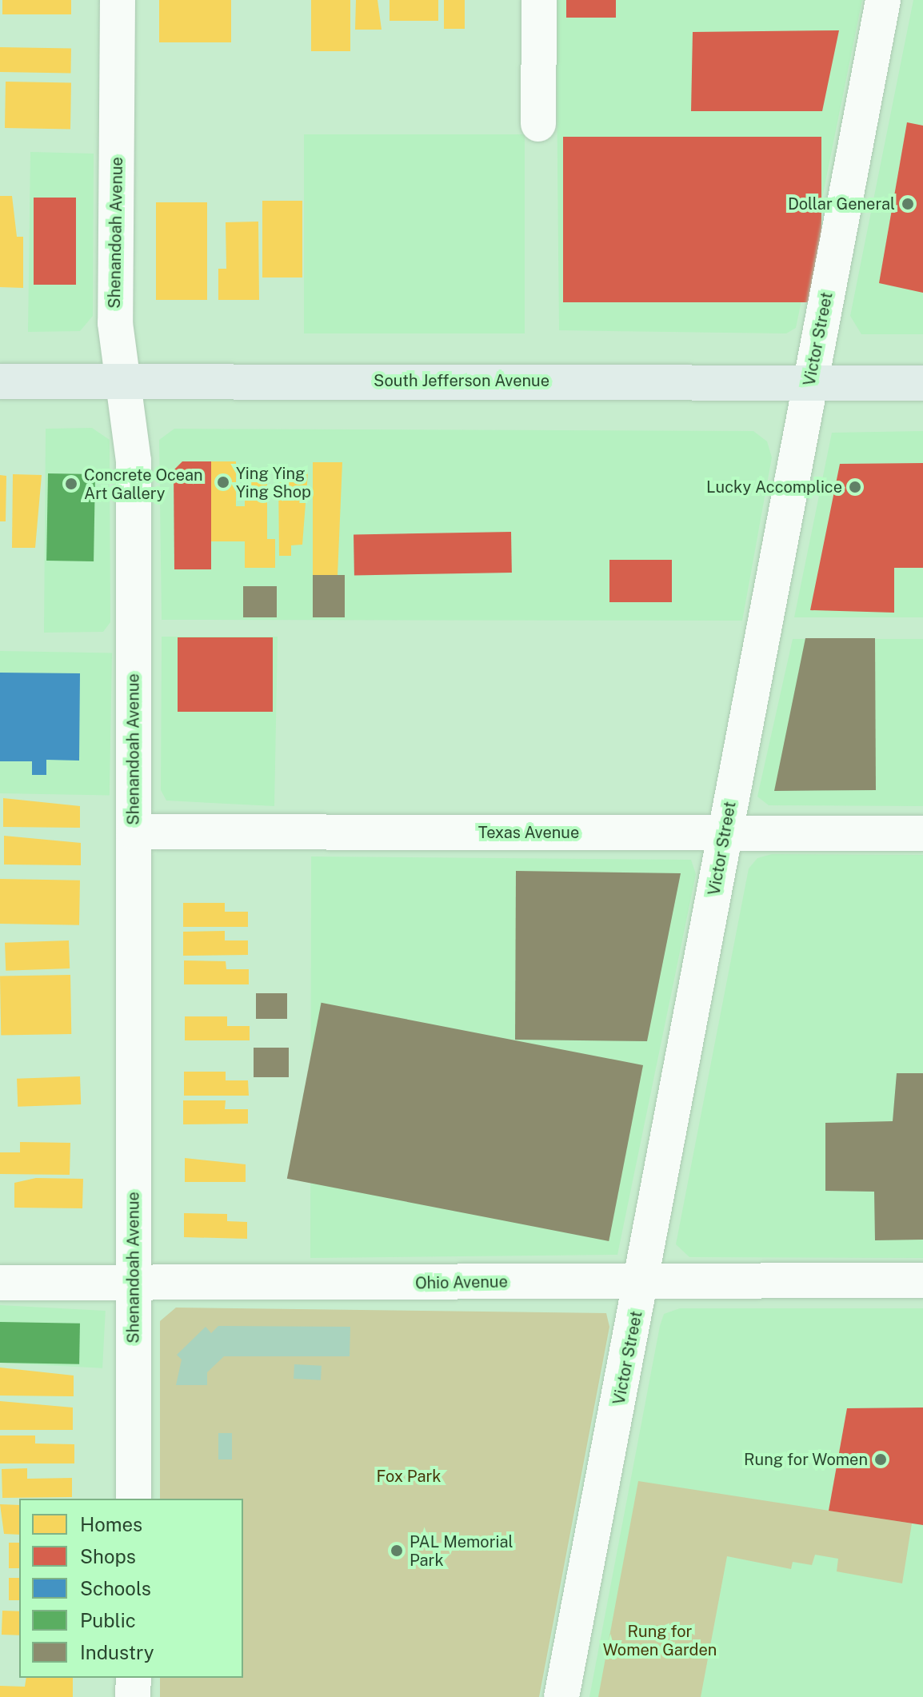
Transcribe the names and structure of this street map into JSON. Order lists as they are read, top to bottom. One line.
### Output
{"streets":{"main road":["South Jefferson Avenue"],"street":["Shenandoah Avenue","Victor Street","Texas Avenue","Ohio Avenue"]},"crossings":[["Shenandoah Avenue","South Jefferson Avenue"],["Shenandoah Avenue","Texas Avenue"],["Shenandoah Avenue","Ohio Avenue"],["Victor Street","South Jefferson Avenue"],["Victor Street","Texas Avenue"],["Victor Street","Ohio Avenue"]],"parks":["Fox Park","Rung for Women Garden"],"places":["Dollar General","Ying Ying Ying Shop","Concrete Ocean Art Gallery","Lucky Accomplice","Rung for Women","PAL Memorial Park"],"legend":["Homes","Shops","Schools","Public","Industry"]}
